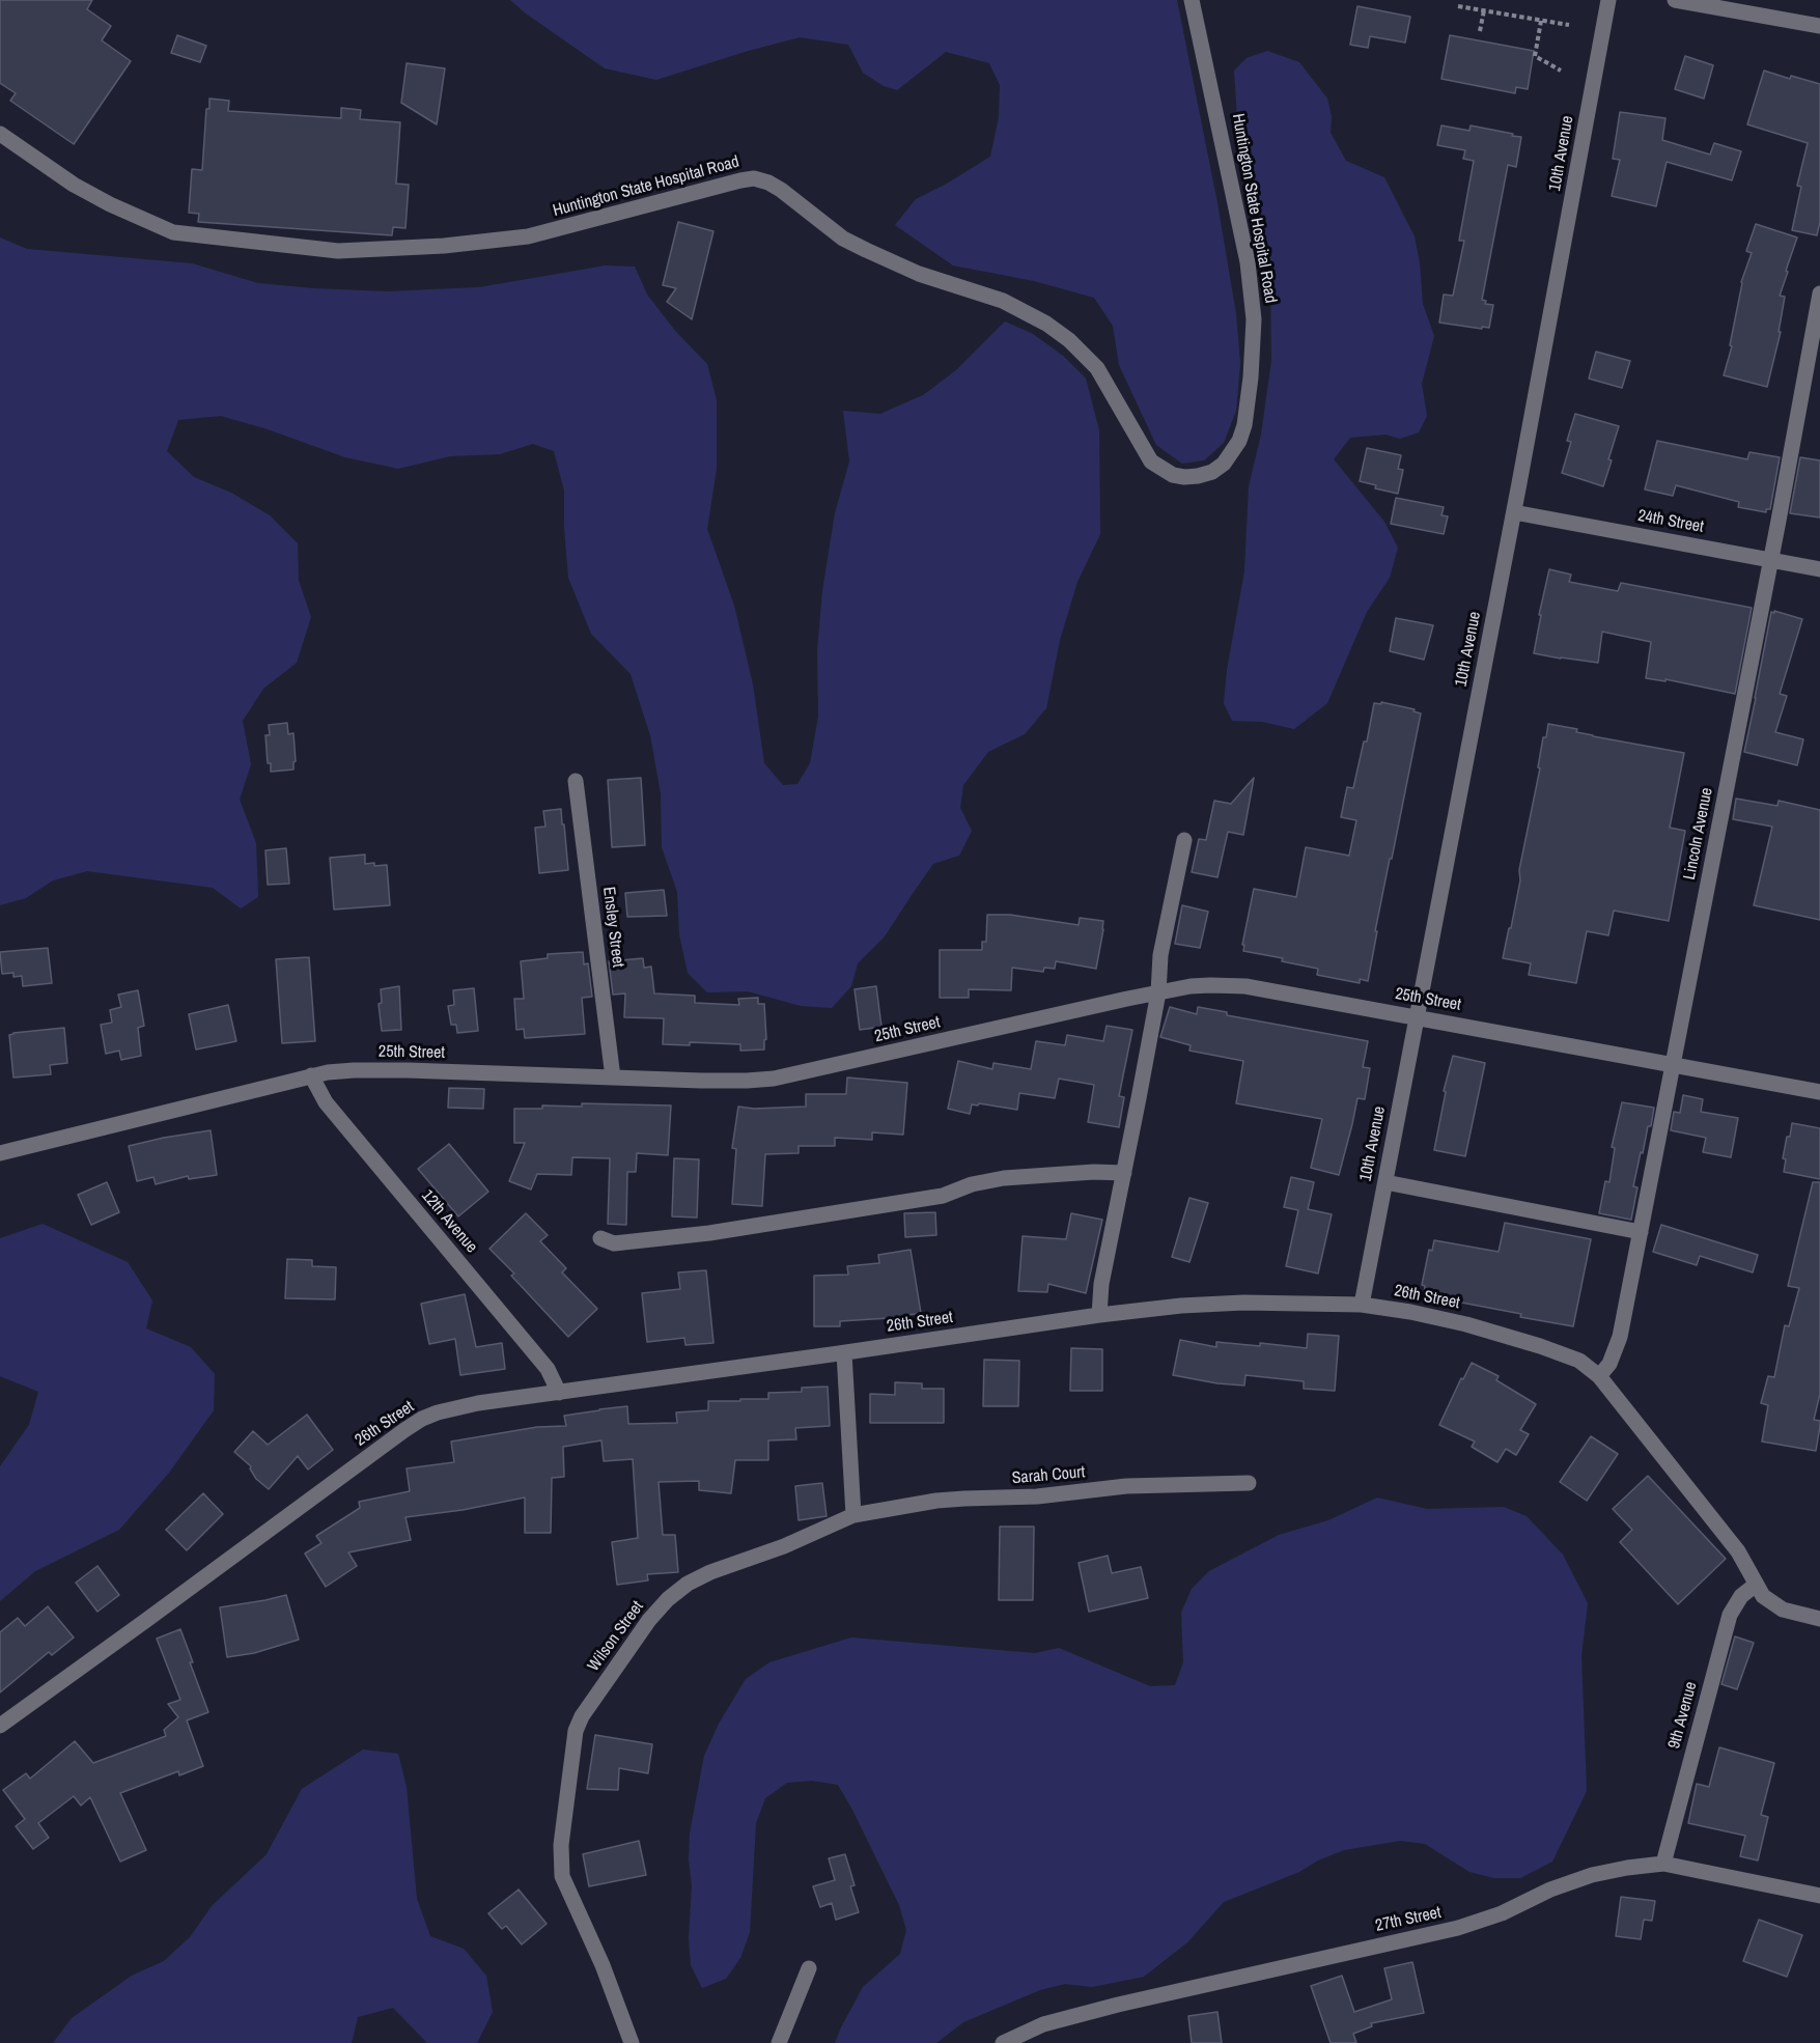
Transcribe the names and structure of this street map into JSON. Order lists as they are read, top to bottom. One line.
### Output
{"streets":{"street":["10th Avenue","Huntington State Hospital Road","24th Street","Lincoln Avenue","Ensley Street","25th Street","12th Avenue","26th Street","Sarah Court","Wilson Street","9th Avenue","27th Street"]},"crossings":[["10th Avenue","24th Street"],["10th Avenue","25th Street"],["10th Avenue","26th Street"],["24th Street","Lincoln Avenue"],["Lincoln Avenue","25th Street"],["Lincoln Avenue","26th Street"],["Ensley Street","25th Street"],["25th Street","12th Avenue"],["12th Avenue","26th Street"],["26th Street","9th Avenue"],["Sarah Court","Wilson Street"],["9th Avenue","27th Street"]]}
